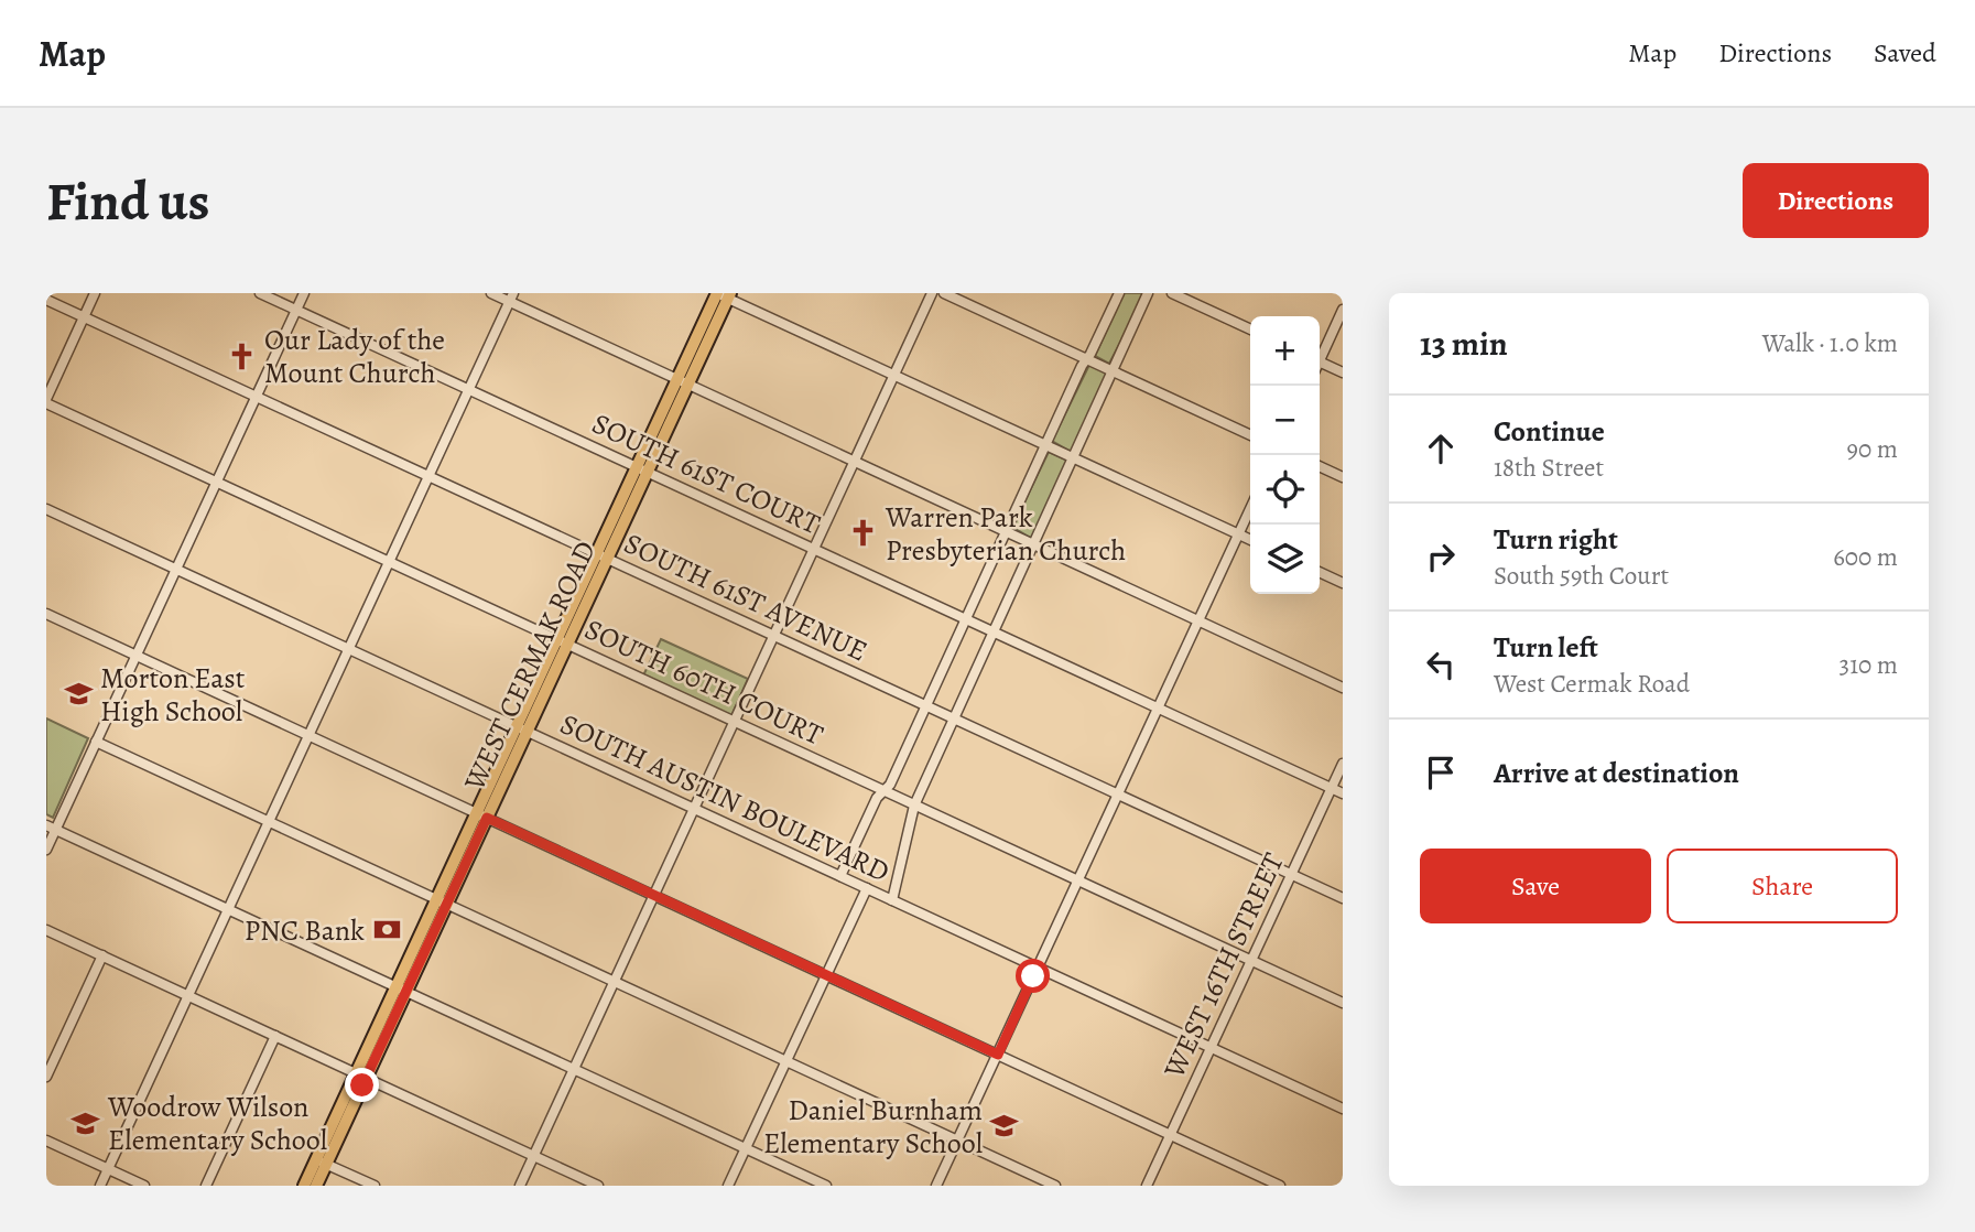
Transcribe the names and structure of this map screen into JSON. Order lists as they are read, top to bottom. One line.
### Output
{"streets":{"main road":["WEST CERMAK ROAD"],"street":["SOUTH 61ST COURT","SOUTH 61ST AVENUE","SOUTH 60TH COURT","SOUTH AUSTIN BOULEVARD","WEST 16TH STREET"]},"crossings":[["SOUTH 61ST COURT","WEST CERMAK ROAD"],["SOUTH 61ST COURT","WEST 16TH STREET"],["SOUTH 61ST AVENUE","WEST CERMAK ROAD"],["SOUTH 61ST AVENUE","WEST 16TH STREET"],["WEST CERMAK ROAD","SOUTH 60TH COURT"],["WEST CERMAK ROAD","SOUTH AUSTIN BOULEVARD"],["SOUTH 60TH COURT","WEST 16TH STREET"],["SOUTH AUSTIN BOULEVARD","WEST 16TH STREET"]],"places":{"church":["Our Lady of the Mount Church","Warren Park Presbyterian Church"],"school or university":["Morton East High School","Woodrow Wilson Elementary School","Daniel Burnham Elementary School"],"bank":["PNC Bank"]},"page":{"header":"Map","nav":["Map","Directions","Saved"],"buttons":["Directions",["Save","Share"]],"title":"Find us","heading":["13 min","Walk · 1.0 km"],"map_buttons":["+","−"],"list":[["Continue","18th Street","90 m"],["Turn right","South 59th Court","600 m"],["Turn left","West Cermak Road","310 m"],"Arrive at destination"]}}
